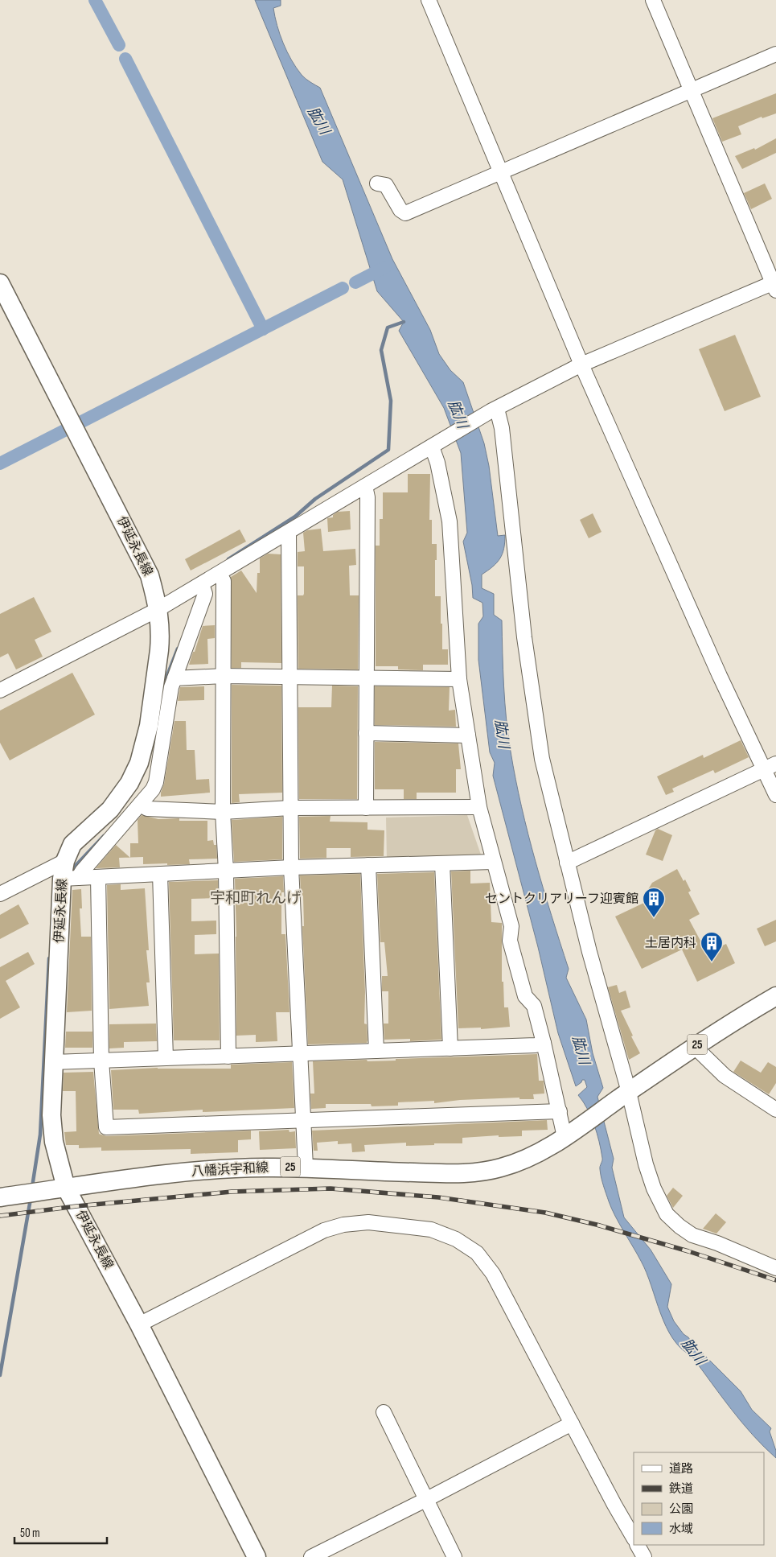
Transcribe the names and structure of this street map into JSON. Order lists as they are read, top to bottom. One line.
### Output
{"streets":{"main road":["伊延永長線","25","八幡浜宇和線"]},"crossings":[["伊延永長線","八幡浜宇和線"],["25","八幡浜宇和線"]],"districts":["宇和町れんげ"],"water":["肱川"],"places":{"building":["セントクリアリーフ迎賓館","土居内科"]},"legend":["道路","鉄道","公園","水域"],"scale_bar":"50 m"}
